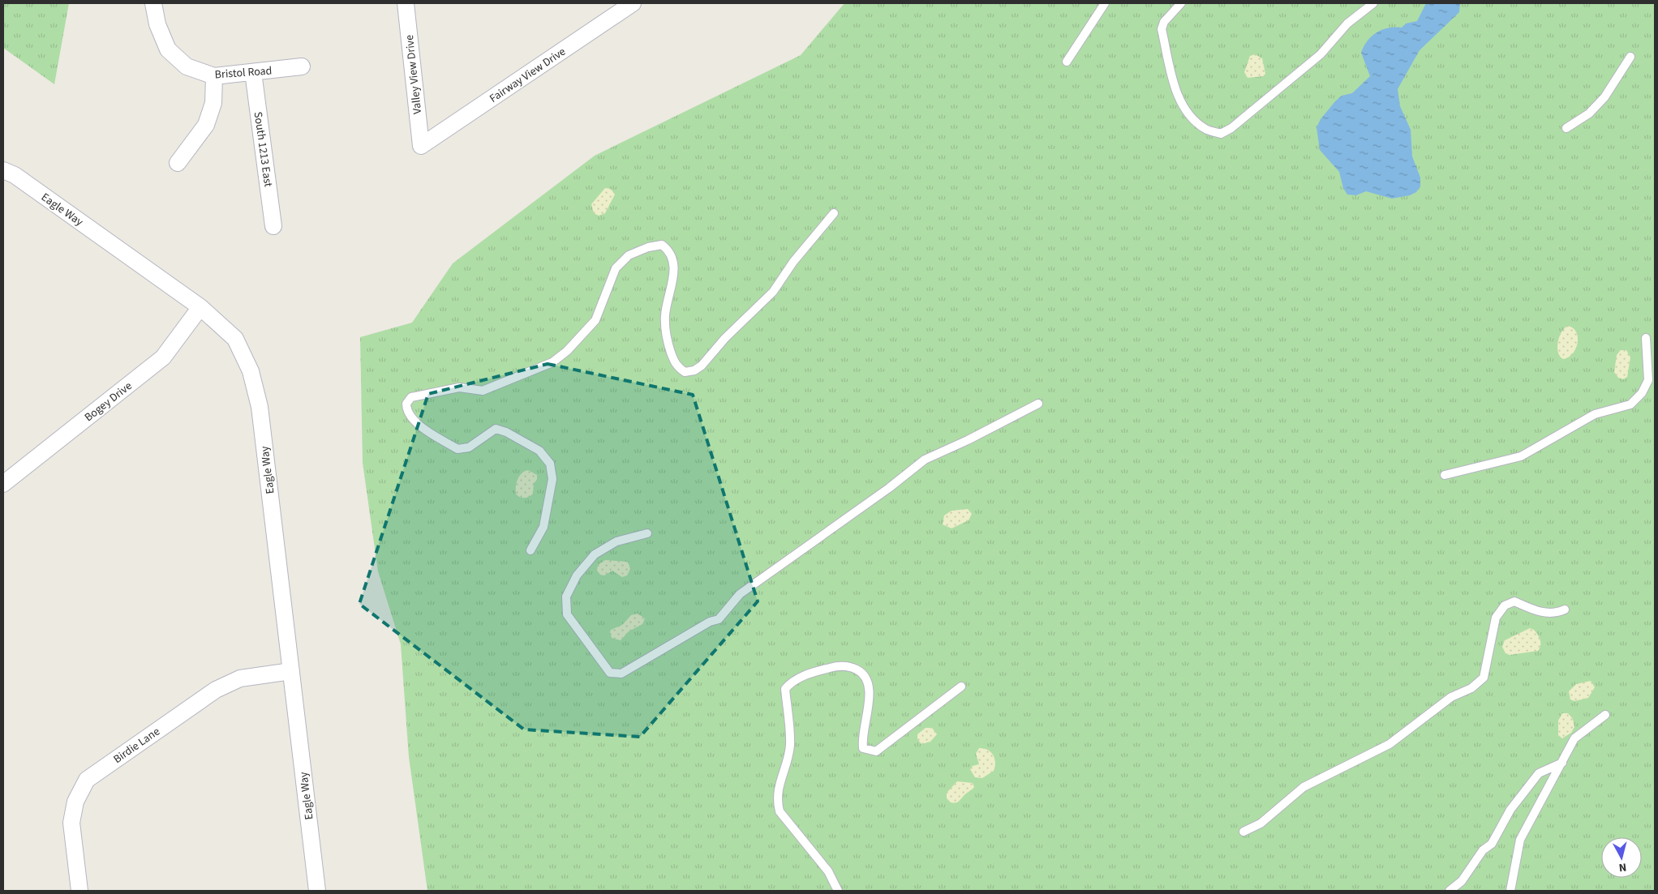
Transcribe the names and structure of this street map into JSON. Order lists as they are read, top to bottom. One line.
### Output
{"streets":{"street":["Bristol Road","Valley View Drive","Fairway View Drive","South 1213 East","Eagle Way","Bogey Drive","Birdie Lane"]},"crossings":[["Bristol Road","South 1213 East"],["Valley View Drive","Fairway View Drive"],["Eagle Way","Bogey Drive"],["Eagle Way","Birdie Lane"]],"north":"bottom"}
